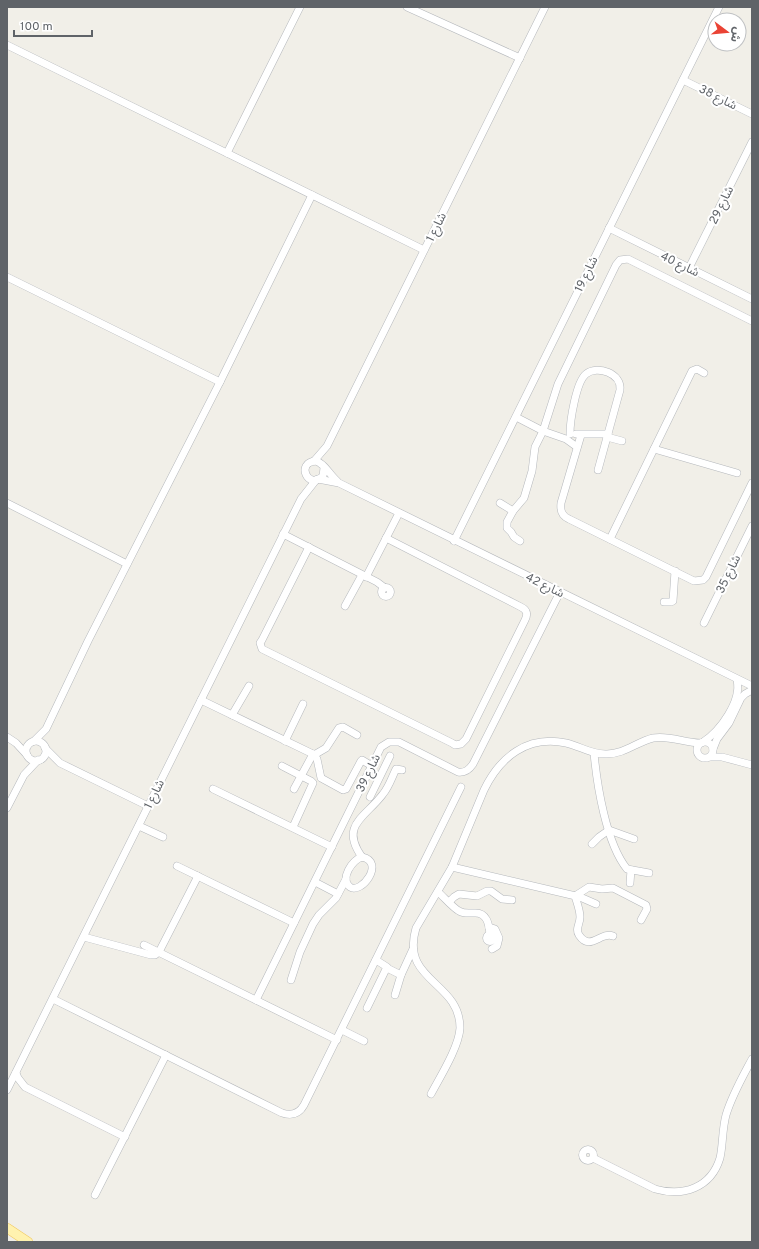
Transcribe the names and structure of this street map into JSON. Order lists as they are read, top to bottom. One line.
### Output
{"streets":{"street":["شارع 38","شارع 29","شارع 1","شارع 40","شارع 19","شارع 35","شارع 42","شارع 39"]},"crossings":[["شارع 38","شارع 19"],["شارع 29","شارع 40"],["شارع 1","شارع 42"],["شارع 40","شارع 19"],["شارع 19","شارع 42"],["شارع 42","شارع 39"]],"scale_bar":"100 m","north":"right"}
